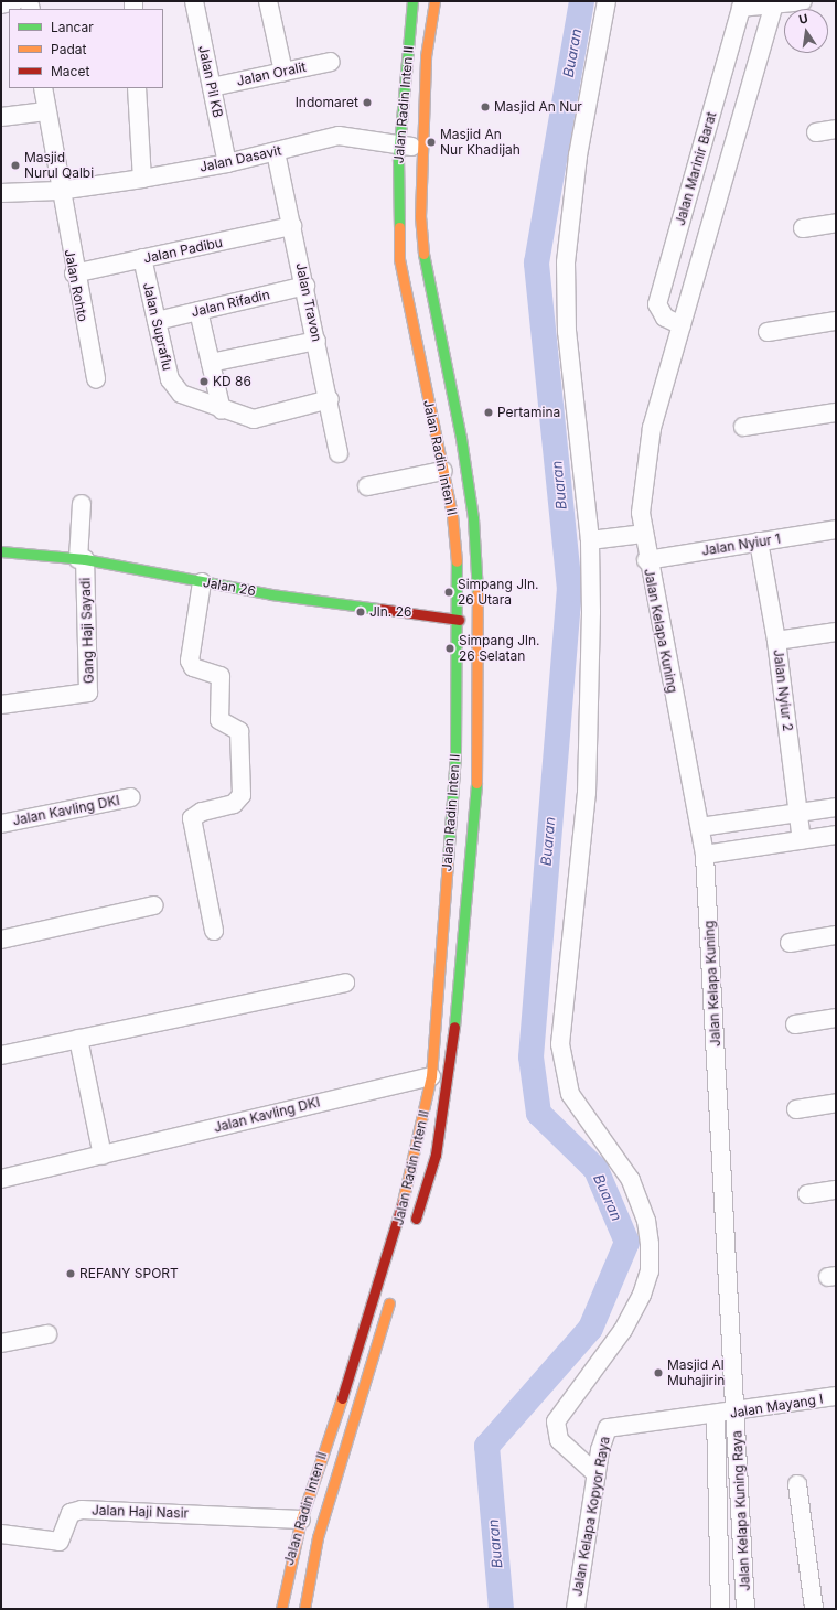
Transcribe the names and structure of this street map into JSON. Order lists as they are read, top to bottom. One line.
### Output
{"streets":{"main road":["Jalan Radin Inten II","Jalan 26"],"street":["Jalan Oralit","Jalan Pil KB","Jalan Dasavit","Jalan Marinir Barat","Jalan Padibu","Jalan Rohto","Jalan Travon","Jalan Rifadin","Jalan Supraflu","Jalan Nyiur 1","Gang Haji Sayadi","Jalan Kelapa Kuning","Jalan Nyiur 2","Jalan Kavling DKI","Jalan Mayang I","Jalan Kelapa Kuning Raya","Jalan Haji Nasir","Jalan Kelapa Kopyor Raya"]},"crossings":[["Jalan Oralit","Jalan Pil KB"],["Jalan Pil KB","Jalan Dasavit"],["Jalan Radin Inten II","Jalan Dasavit"],["Jalan Radin Inten II","Jalan 26"],["Jalan Radin Inten II","Jalan Kavling DKI"],["Jalan Radin Inten II","Jalan Haji Nasir"],["Jalan Dasavit","Jalan Rohto"],["Jalan Dasavit","Jalan Travon"],["Jalan Padibu","Jalan Rohto"],["Jalan Padibu","Jalan Travon"],["Jalan Padibu","Jalan Supraflu"],["Jalan Travon","Jalan Rifadin"],["Jalan Travon","Jalan Supraflu"],["Jalan Rifadin","Jalan Supraflu"],["Jalan Nyiur 1","Jalan Kelapa Kuning"],["Jalan Nyiur 1","Jalan Nyiur 2"],["Jalan 26","Gang Haji Sayadi"],["Jalan Kelapa Kuning","Jalan Mayang I"],["Jalan Kelapa Kuning","Jalan Kelapa Kuning Raya"],["Jalan Mayang I","Jalan Kelapa Kuning Raya"],["Jalan Mayang I","Jalan Kelapa Kopyor Raya"],["Jalan Kelapa Kuning Raya","Jalan Kelapa Kopyor Raya"]],"water":["Buaran"],"places":["Indomaret","Masjid An Nur","Masjid An Nur Khadijah","Masjid Nurul Qalbi","KD 86","Pertamina","Simpang Jln. 26 Utara","Jln. 26","Simpang Jln. 26 Selatan","REFANY SPORT","Masjid Al Muhajirin"],"legend":["Lancar","Padat","Macet"],"north":"top"}
